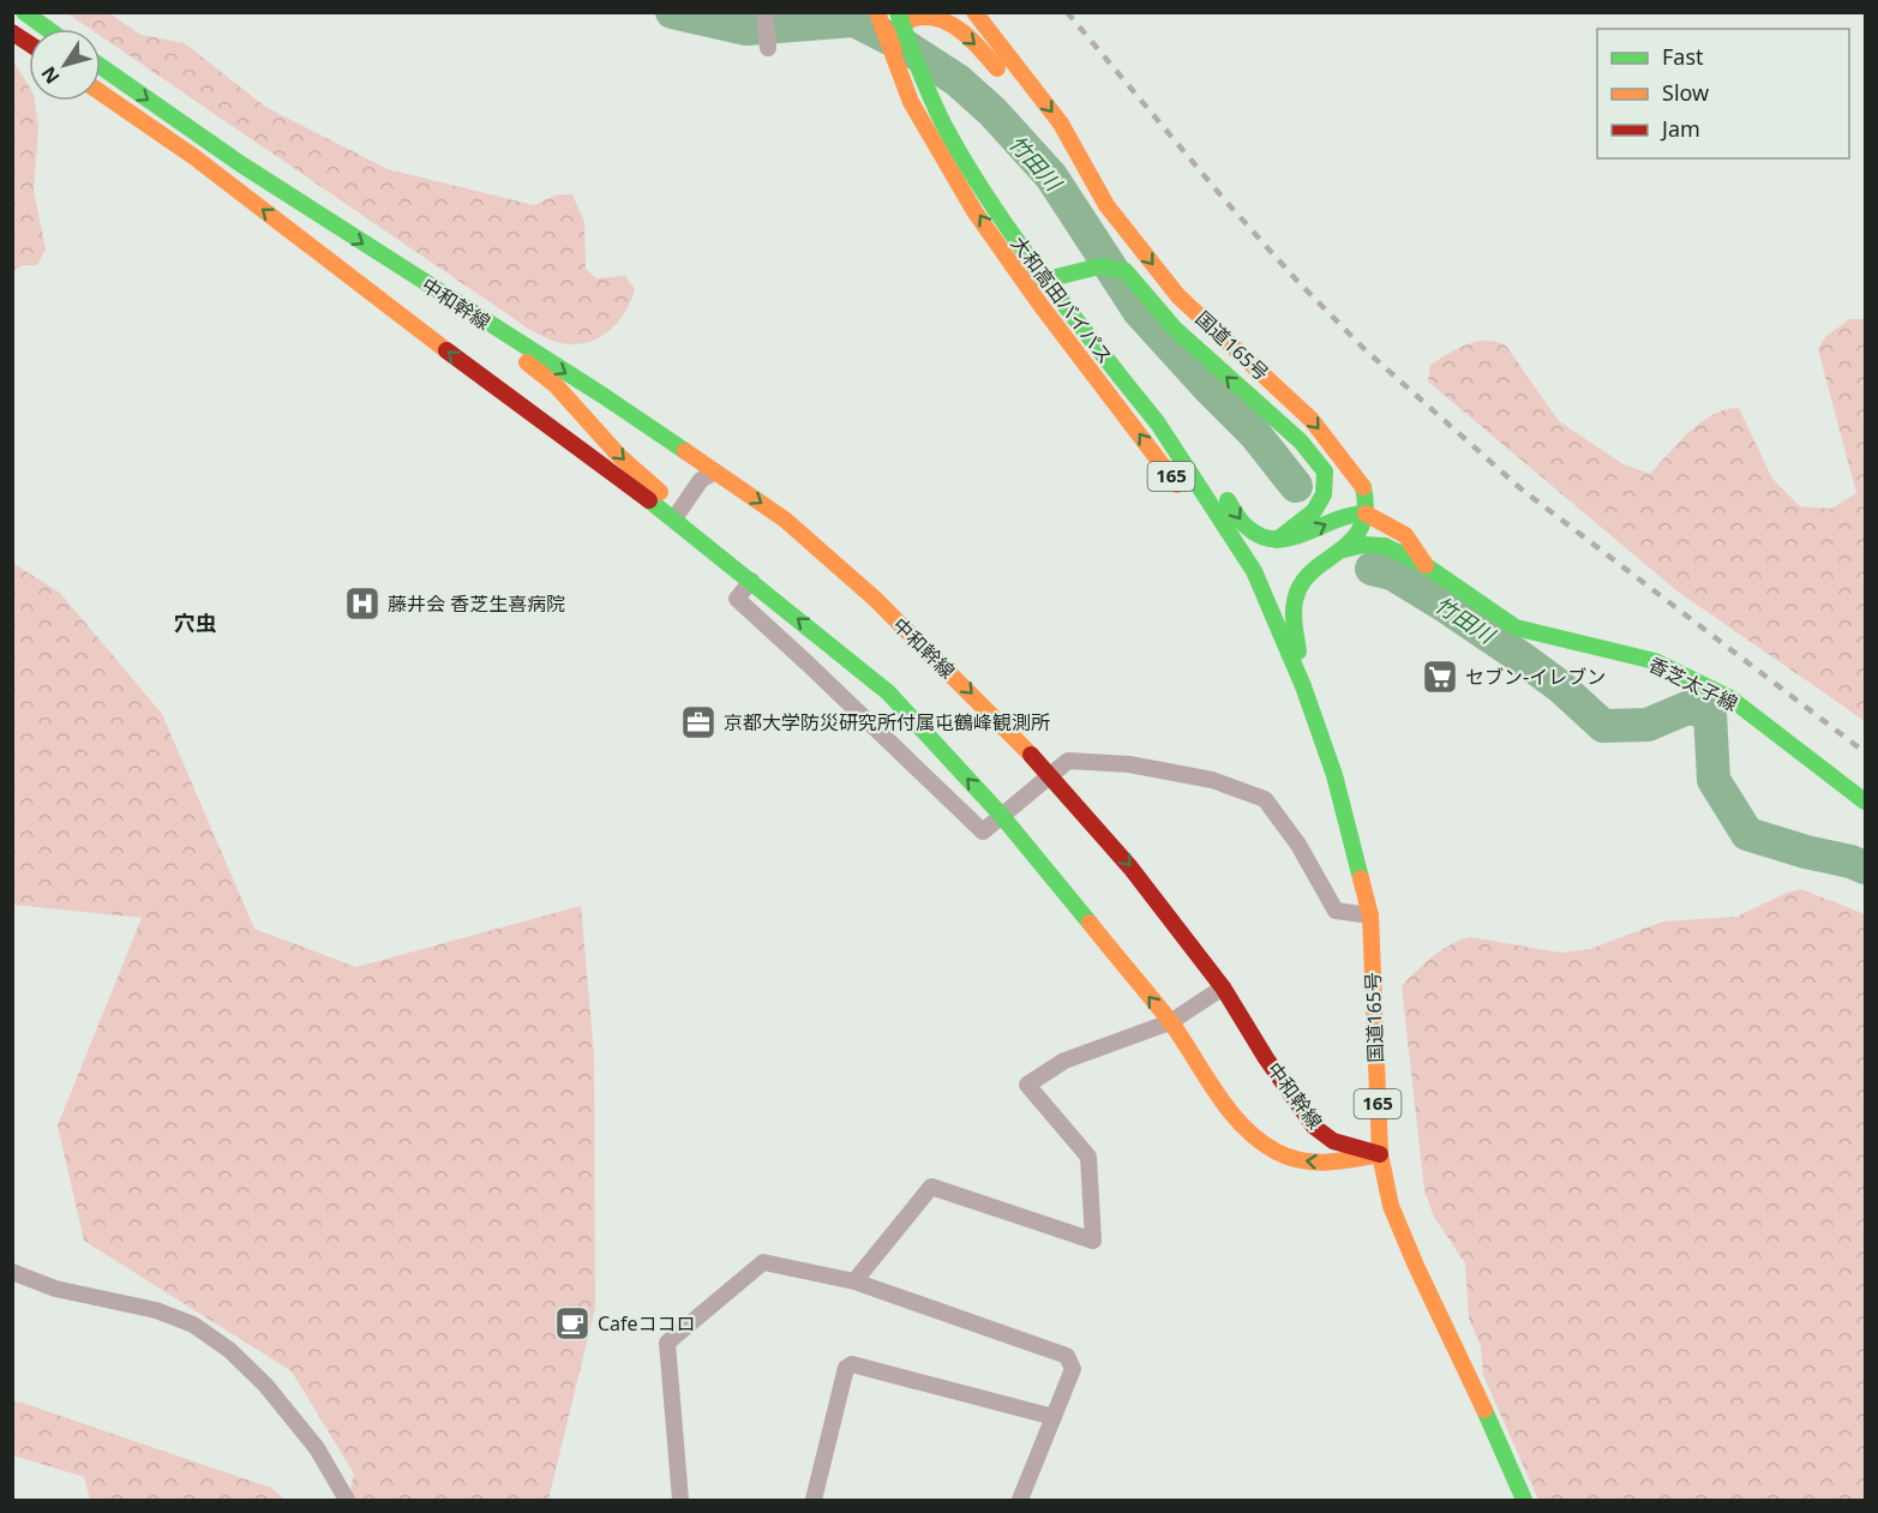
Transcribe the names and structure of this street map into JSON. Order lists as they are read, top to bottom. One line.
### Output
{"streets":{"main road":["大和高田バイパス","中和幹線","国道165号","165","香芝太子線"]},"crossings":[["大和高田バイパス","国道165号"],["大和高田バイパス","165"],["中和幹線","国道165号"],["国道165号","165"],["国道165号","香芝太子線"]],"districts":["穴虫"],"water":["竹田川"],"places":{"hospital":["藤井会 香芝生喜病院"],"supermarket":["セブン-イレブン"],"office":["京都大学防災研究所付属屯鶴峰観測所"],"cafe":["Cafeココロ"]},"legend":["Fast","Slow","Jam"],"north":"bottom left"}
